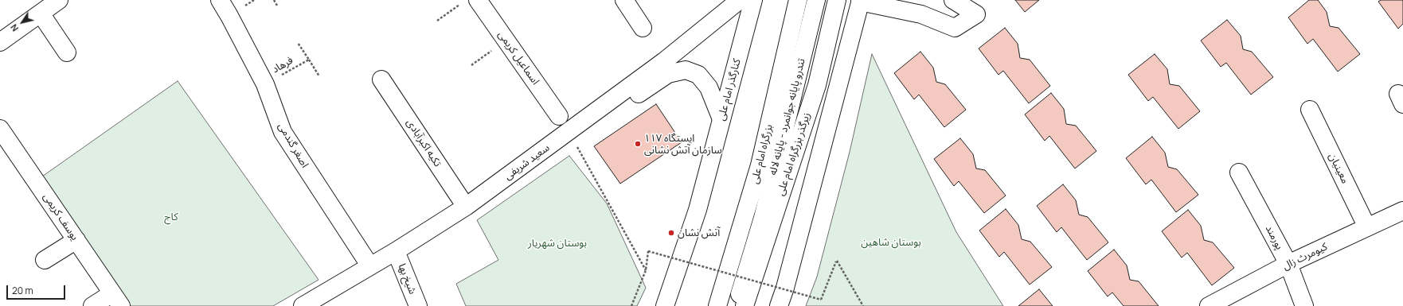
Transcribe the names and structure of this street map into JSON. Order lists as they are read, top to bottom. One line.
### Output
{"streets":{"main road":["اسماعیل کریمی","کنارگذر امام علی","تندرو پایانه جوانمرد - پایانه لاله","تکیه اکبرآبادی","اصغر گندمی","بزرگراه امام علی","زیرگذر بزرگراه امام علی","سعید شریفی","معینیان","یوسف کریمی","پورمند","کیومرث زال","شیخ بها"],"path":["فرهاد"]},"crossings":[["فرهاد","اصغر گندمی"],["تکیه اکبرآبادی","سعید شریفی"],["اصغر گندمی","سعید شریفی"],["سعید شریفی","شیخ بها"],["معینیان","کیومرث زال"],["پورمند","کیومرث زال"]],"parks":["کاج","بوستان شاهین","بوستان شهریار"],"places":["ایستگاه ۱۱۷ سازمان آتش نشانی","آتش نشان"],"scale_bar":"20 m","north":"bottom left"}
